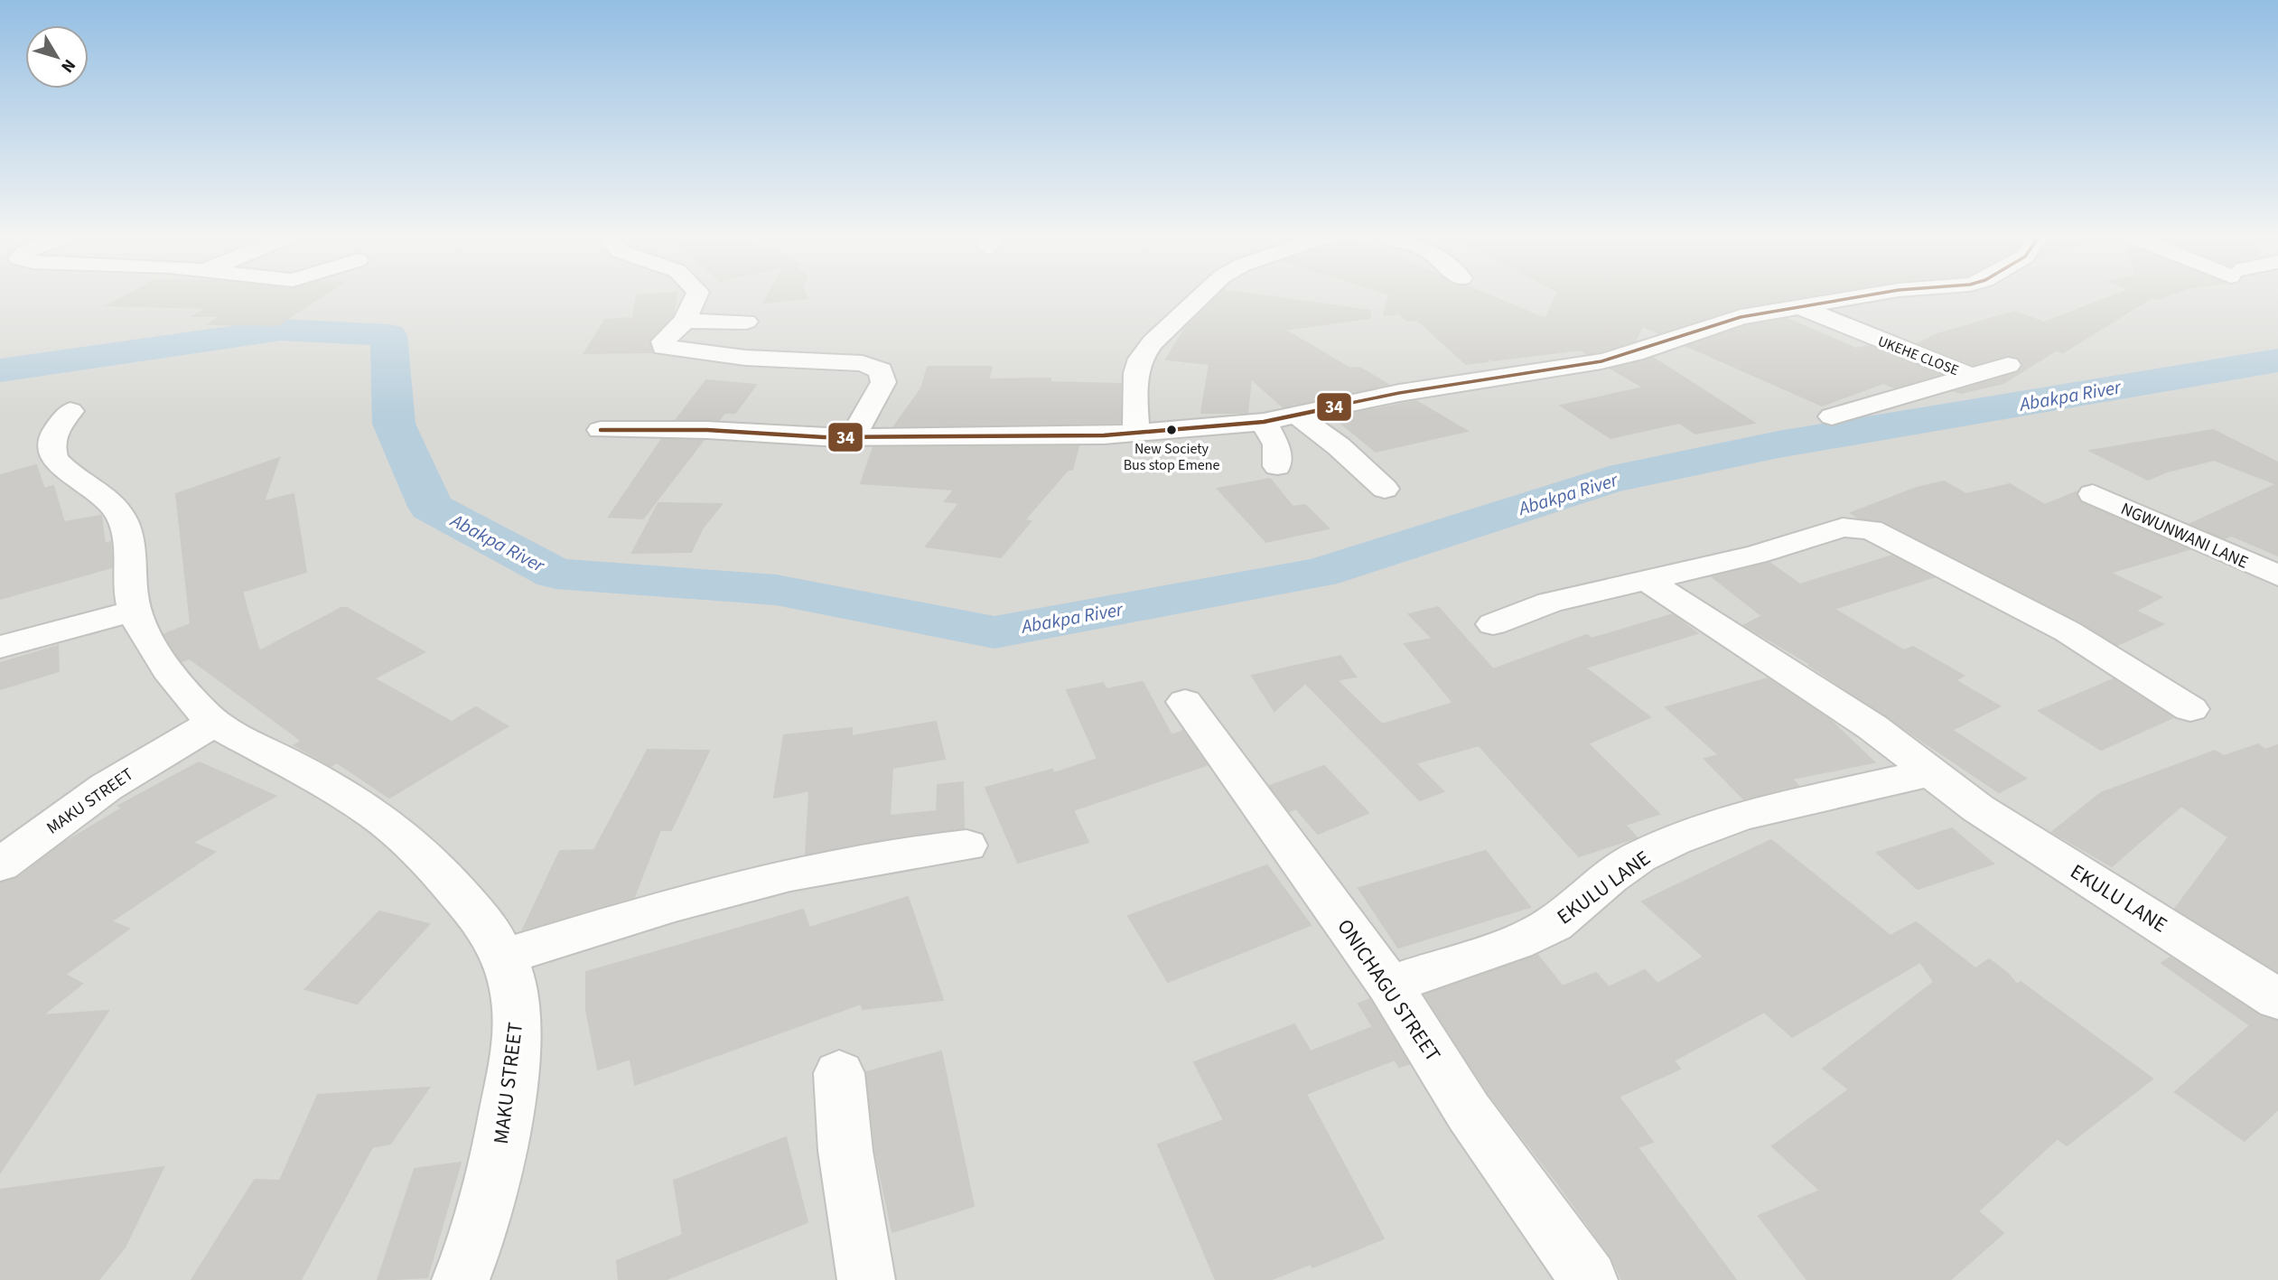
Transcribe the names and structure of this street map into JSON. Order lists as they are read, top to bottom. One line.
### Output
{"streets":{"street":["UKEHE CLOSE","NGWUNWANI LANE","MAKU STREET","EKULU LANE","ONICHAGU STREET"]},"crossings":[["EKULU LANE","ONICHAGU STREET"]],"water":["Abakpa River"],"places":["New Society Bus stop Emene"],"lines":["transit line 34"],"north":"bottom right"}
